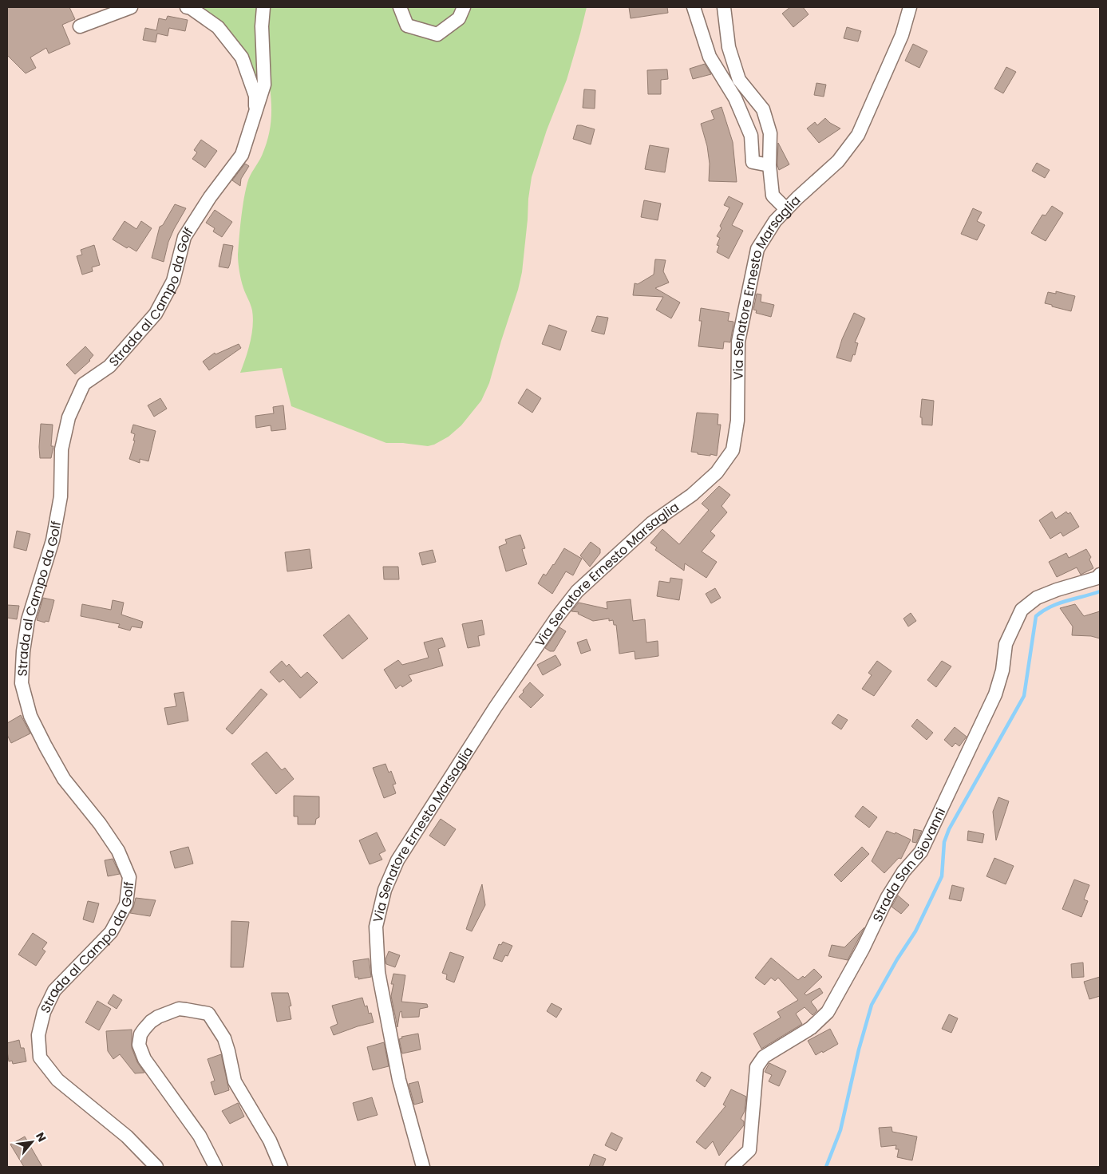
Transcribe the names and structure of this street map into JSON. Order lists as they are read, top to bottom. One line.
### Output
{"streets":{"street":["Via Senatore Ernesto Marsaglia","Strada al Campo da Golf","Strada San Giovanni"]},"north":"top right"}
